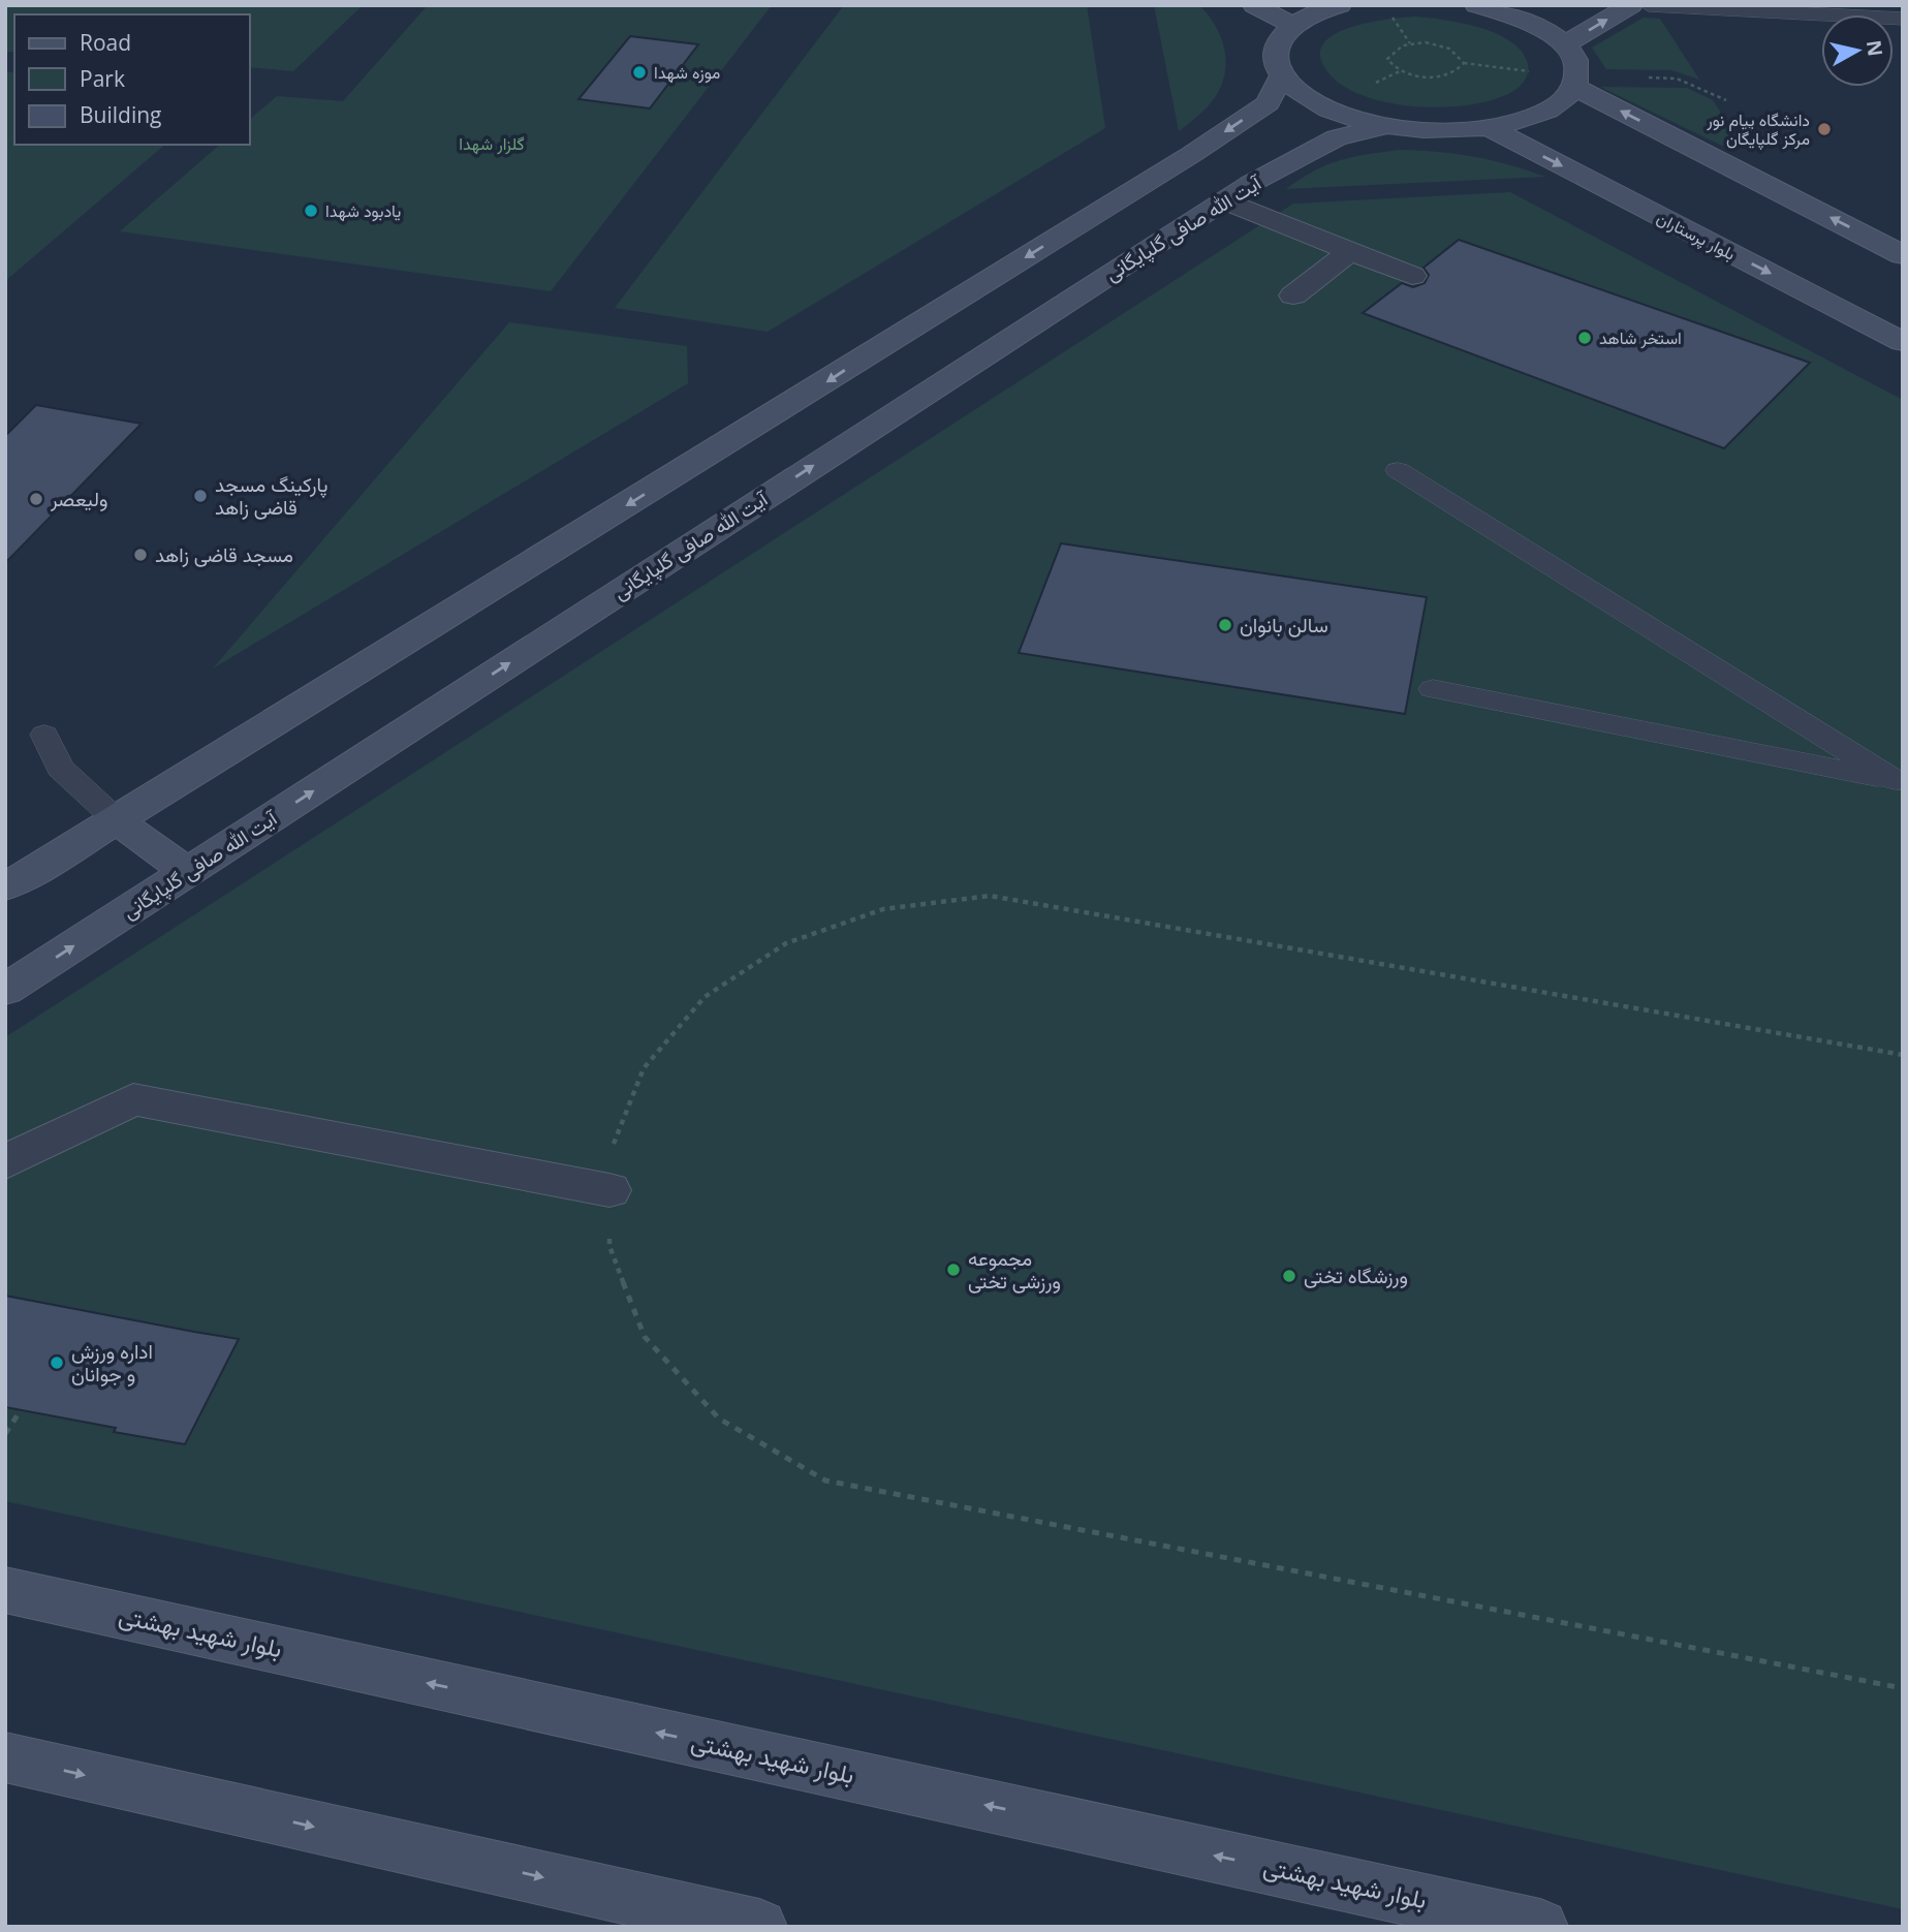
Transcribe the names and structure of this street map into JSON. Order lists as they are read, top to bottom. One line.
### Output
{"streets":{"main road":["آیت الله صافی گلپایگانی","بلوار پرستاران","بلوار شهید بهشتی"]},"parks":["گلزار شهدا"],"places":["موزه شهدا","دانشگاه پیام نور مرکز گلپایگان","یادبود شهدا","استخر شاهد","پارکینگ مسجد قاضی زاهد","ولیعصر","مسجد قاضی زاهد","سالن بانوان","مجموعه ورزشی تختی","ورزشگاه تختی","اداره ورزش و جوانان"],"legend":["Road","Park","Building"],"north":"right"}
